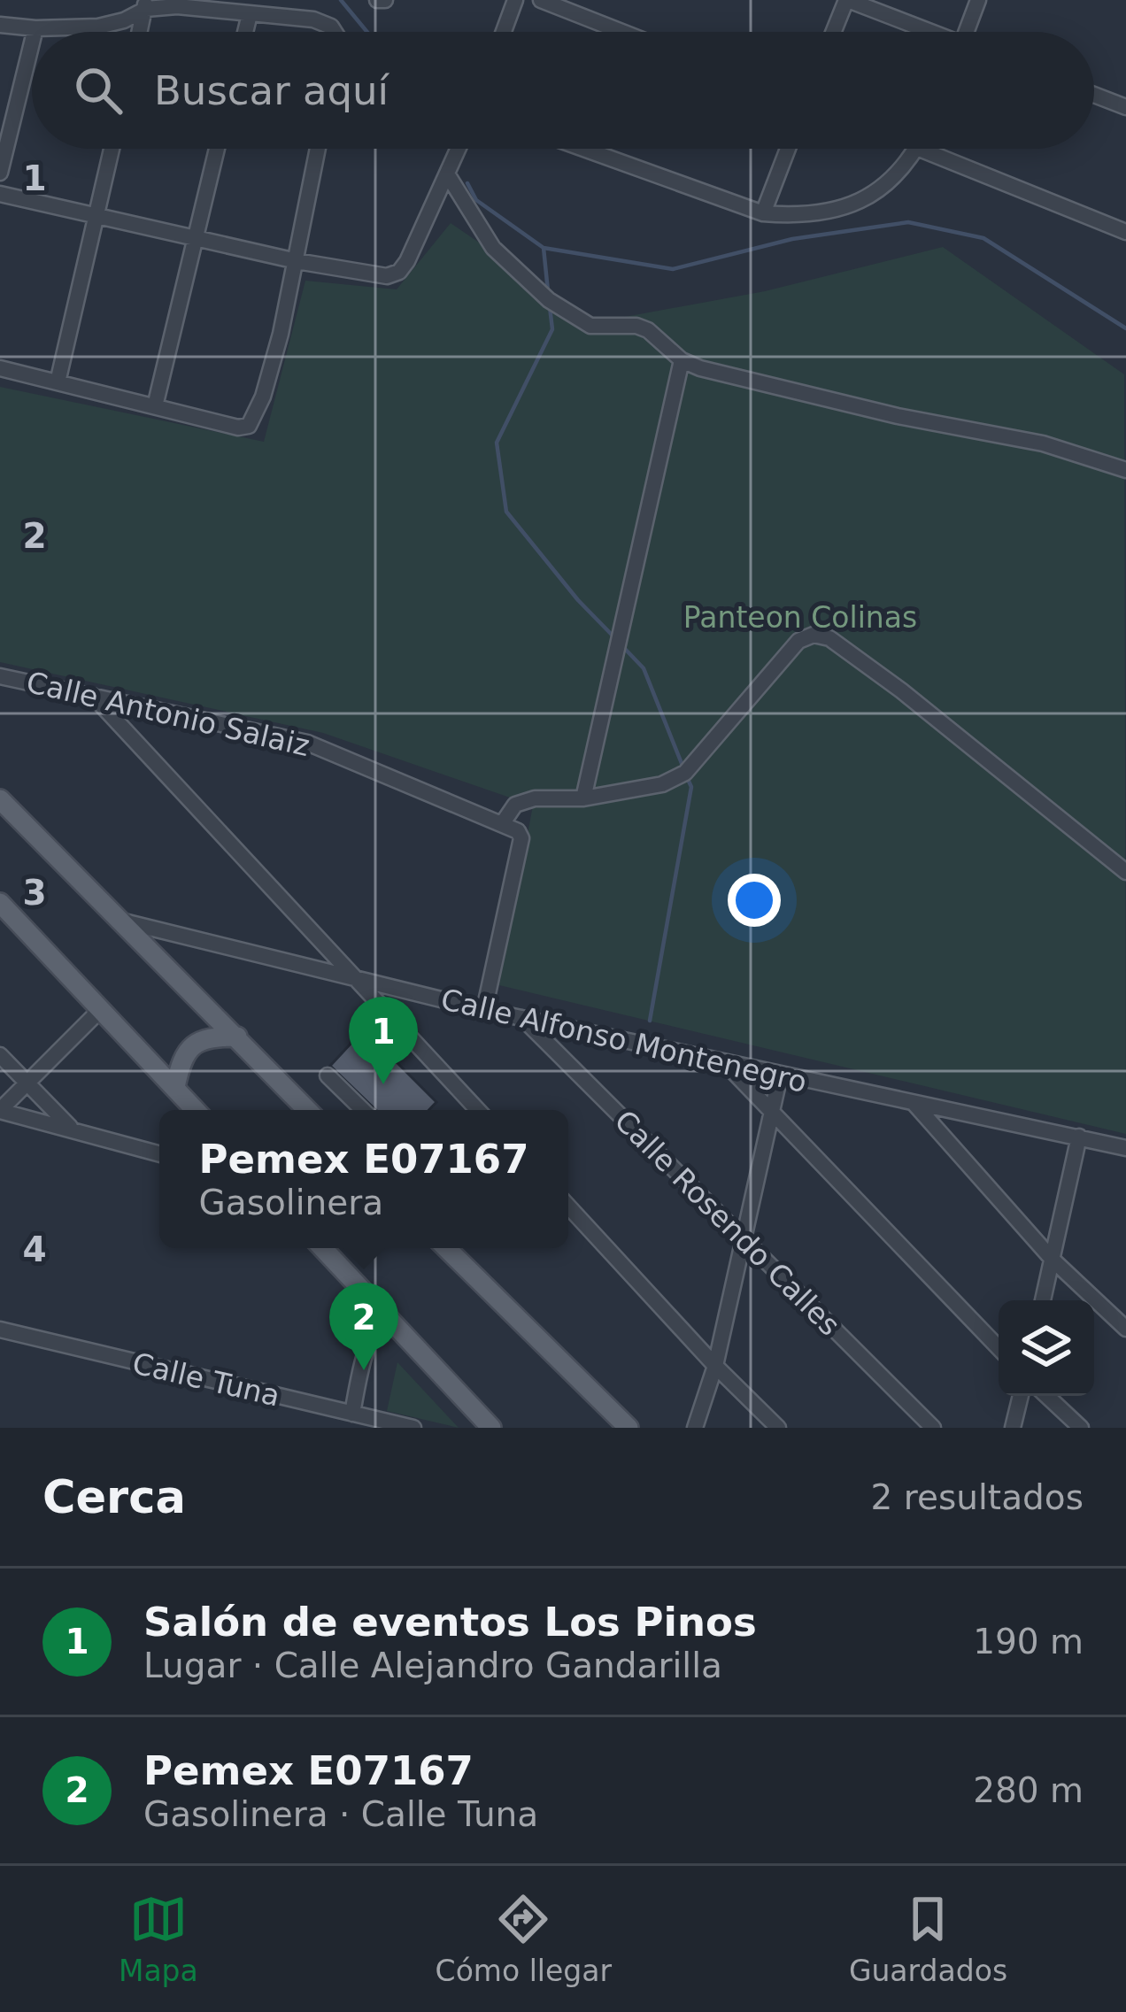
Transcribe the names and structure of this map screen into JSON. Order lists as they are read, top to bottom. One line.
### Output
{"streets":{"street":["Calle Antonio Salaiz","Calle Alfonso Montenegro","Calle Rosendo Calles","Calle Tuna"]},"crossings":[["Calle Alfonso Montenegro","Calle Rosendo Calles"]],"parks":["Panteon Colinas"],"page":{"search":"Buscar aquí","pins":["1","2"],"popup":["Pemex E07167","Gasolinera"],"heading":["Cerca","2 resultados"],"list":[{"mark":"1","name":"Salón de eventos Los Pinos","note":"Lugar · Calle Alejandro Gandarilla","value":"190 m"},{"mark":"2","name":"Pemex E07167","note":"Gasolinera · Calle Tuna","value":"280 m"}],"nav":["Mapa","Cómo llegar","Guardados"]},"grid":{"rows":["1","2","3","4"]}}
